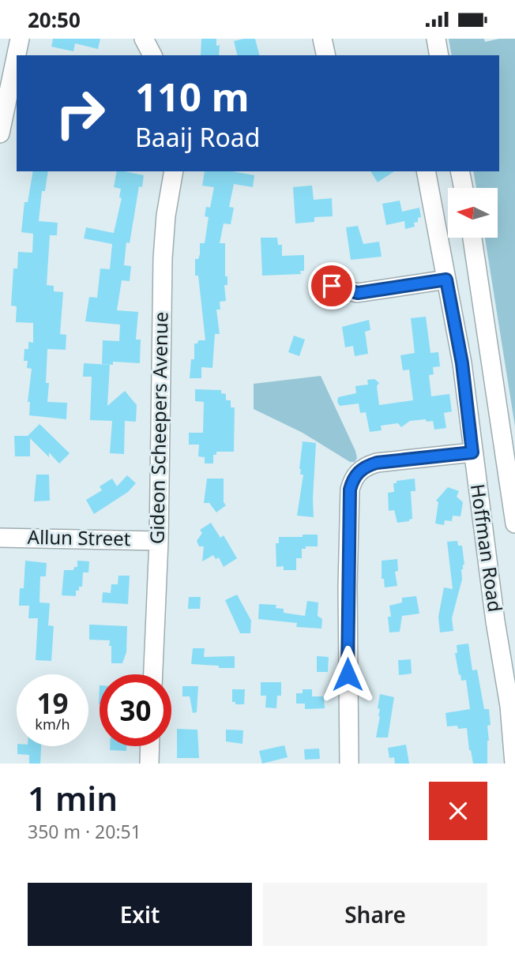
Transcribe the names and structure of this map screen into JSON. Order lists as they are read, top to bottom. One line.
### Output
{"streets":{"street":["Gideon Scheepers Avenue","Allun Street","Hoffman Road"]},"crossings":[["Gideon Scheepers Avenue","Allun Street"]],"north":"left","page":{"status":"20:50","turn":["110 m","Baaij Road"],"speed":"19 km/h","limit":"30","heading":["1 min","350 m · 20:51"],"buttons":["Exit","Share"]}}
